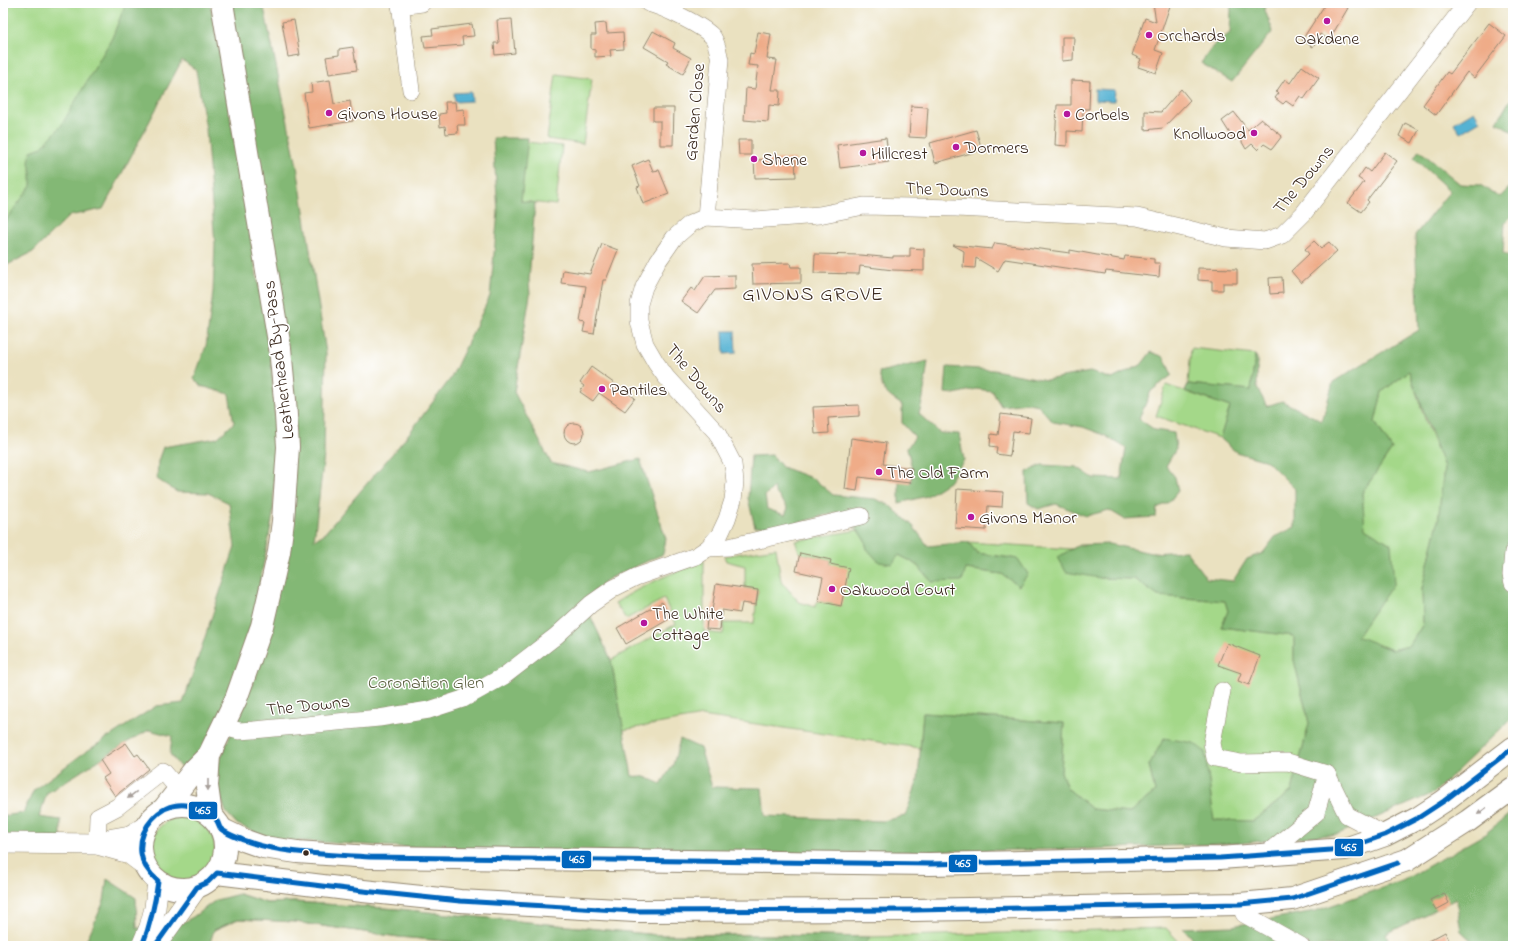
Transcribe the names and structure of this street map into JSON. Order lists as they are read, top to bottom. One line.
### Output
{"streets":{"highway":["Leatherhead By-Pass"],"street":["Garden Close","The Downs"]},"crossings":[["Garden Close","The Downs"],["The Downs","Leatherhead By-Pass"]],"districts":["GIVONS GROVE"],"parks":["Coronation Glen"],"places":["Oakdene","Orchards","Givons House","Corbels","Knollwood","Dormers","Hillcrest","Shene","Pantiles","The Old Farm","Givons Manor","Oakwood Court","The White Cottage"],"lines":["transit line 465"]}
